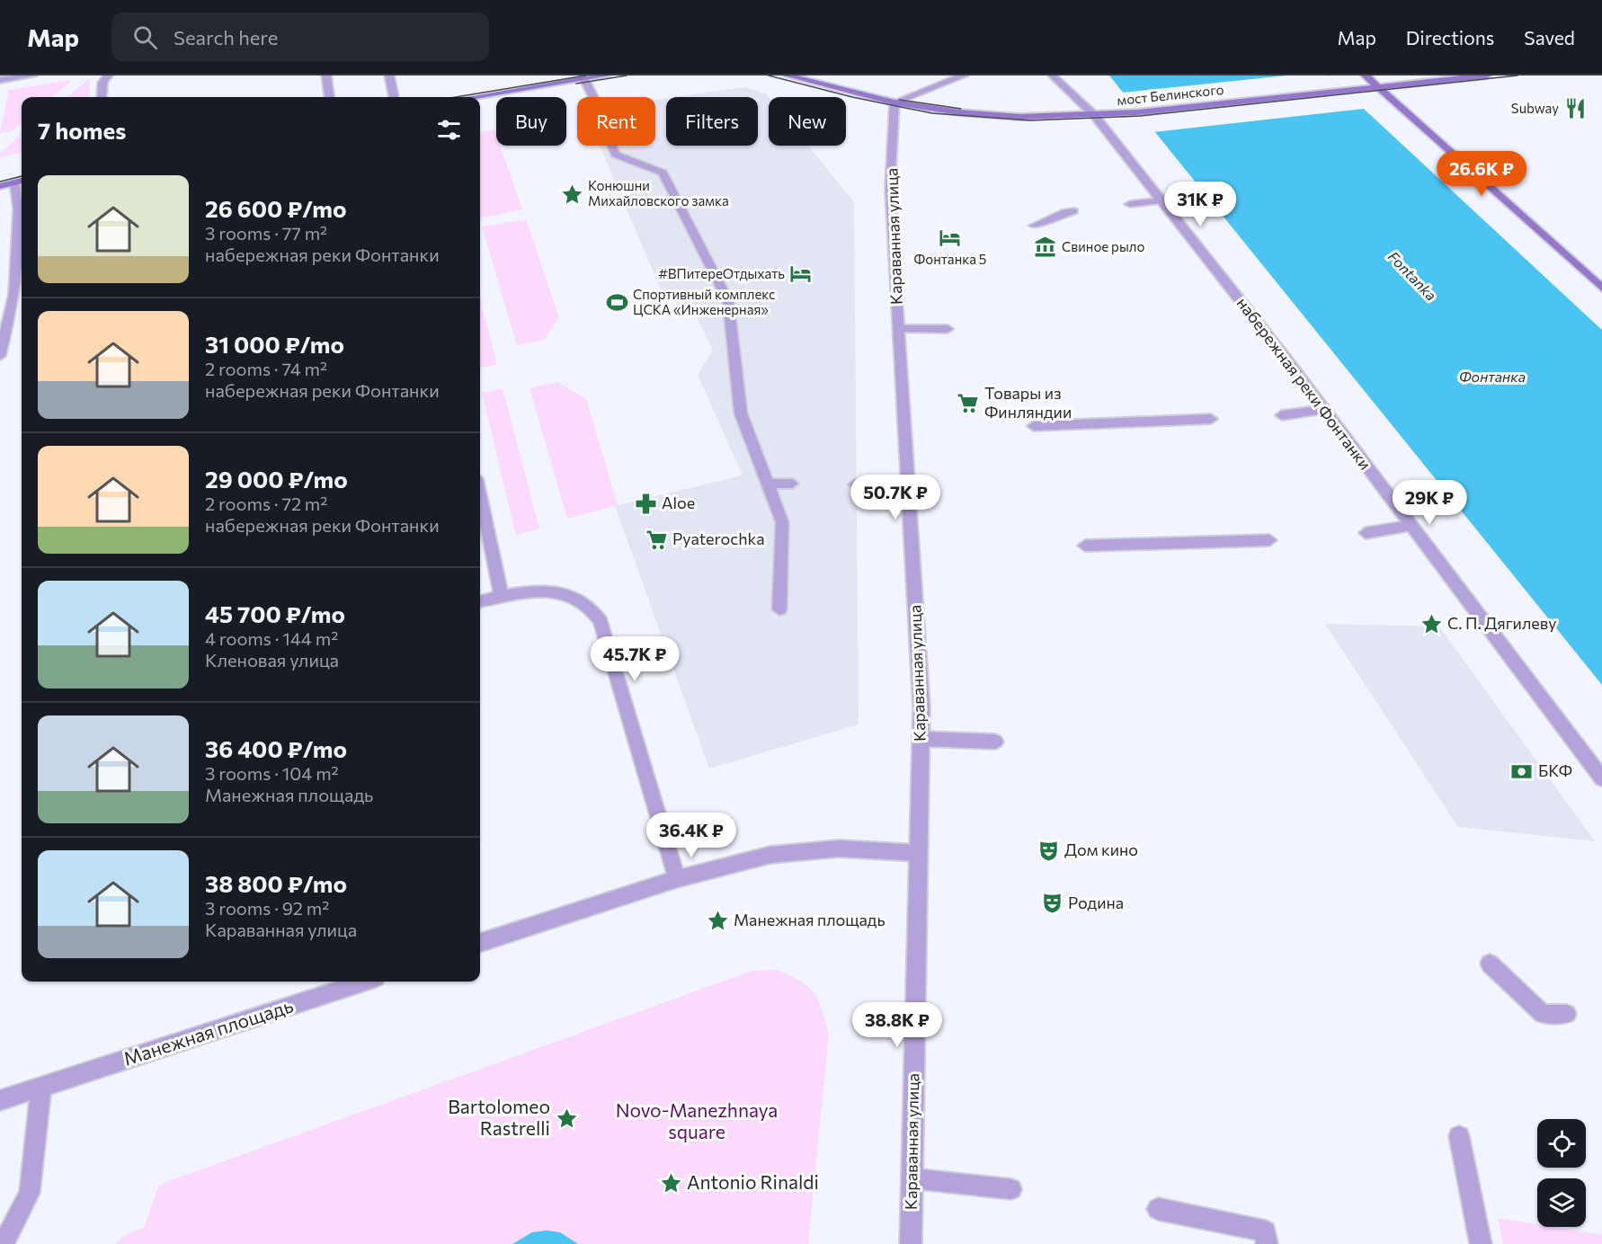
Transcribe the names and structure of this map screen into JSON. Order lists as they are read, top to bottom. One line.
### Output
{"streets":{"main road":["мост Белинского"],"street":["Караванная улица","набережная реки Фонтанки","Манежная площадь"]},"crossings":[["мост Белинского","Караванная улица"],["мост Белинского","набережная реки Фонтанки"]],"water":["Fontanka","Фонтанка"],"parks":["Novo-Manezhnaya square"],"places":{"restaurant":["Subway"],"place":["Конюшни Михайловского замка","С. П. Дягилеву","Манежная площадь","Bartolomeo Rastrelli","Antonio Rinaldi"],"hotel":["Фонтанка 5","#ВПитереОтдыхать"],"museum":["Свиное рыло"],"sports":["Спортивный комплекс ЦСКА «Инженерная»"],"supermarket":["Товары из Финляндии","Pyaterochka"],"pharmacy":["Aloe"],"bank":["БКФ"],"theatre":["Дом кино","Родина"]},"page":{"header":"Map","search":"Search here","nav":["Map","Directions","Saved"],"chip":["Buy","Rent","Filters","New"],"heading":"7 homes","price":["26.6K ₽","31K ₽","50.7K ₽","29K ₽","45.7K ₽","36.4K ₽","38.8K ₽"],"list":[{"name":"26 600 ₽/mo","note":"3 rooms · 77 m² · набережная реки Фонтанки"},{"name":"31 000 ₽/mo","note":"2 rooms · 74 m² · набережная реки Фонтанки"},{"name":"29 000 ₽/mo","note":"2 rooms · 72 m² · набережная реки Фонтанки"},{"name":"45 700 ₽/mo","note":"4 rooms · 144 m² · Кленовая улица"},{"name":"36 400 ₽/mo","note":"3 rooms · 104 m² · Манежная площадь"},{"name":"38 800 ₽/mo","note":"3 rooms · 92 m² · Караванная улица"}]}}
